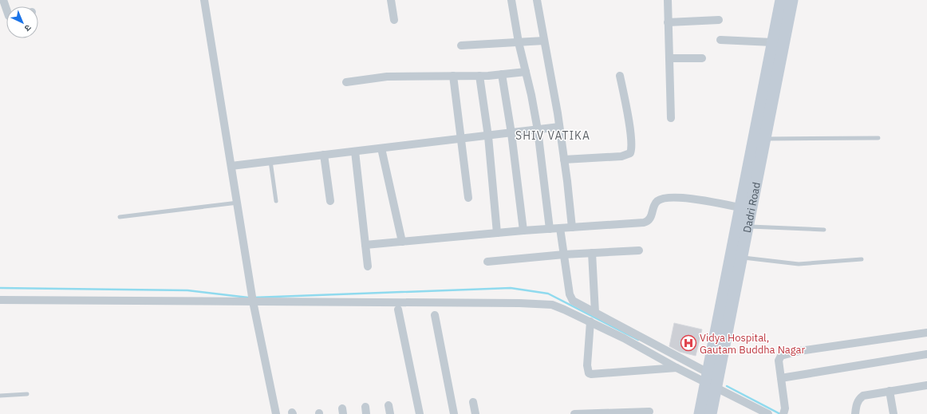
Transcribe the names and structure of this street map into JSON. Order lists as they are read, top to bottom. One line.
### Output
{"streets":{"street":["Dadri Road"]},"districts":["SHIV VATIKA"],"places":{"hospital":["Vidya Hospital, Gautam Buddha Nagar"]},"north":"bottom right"}
